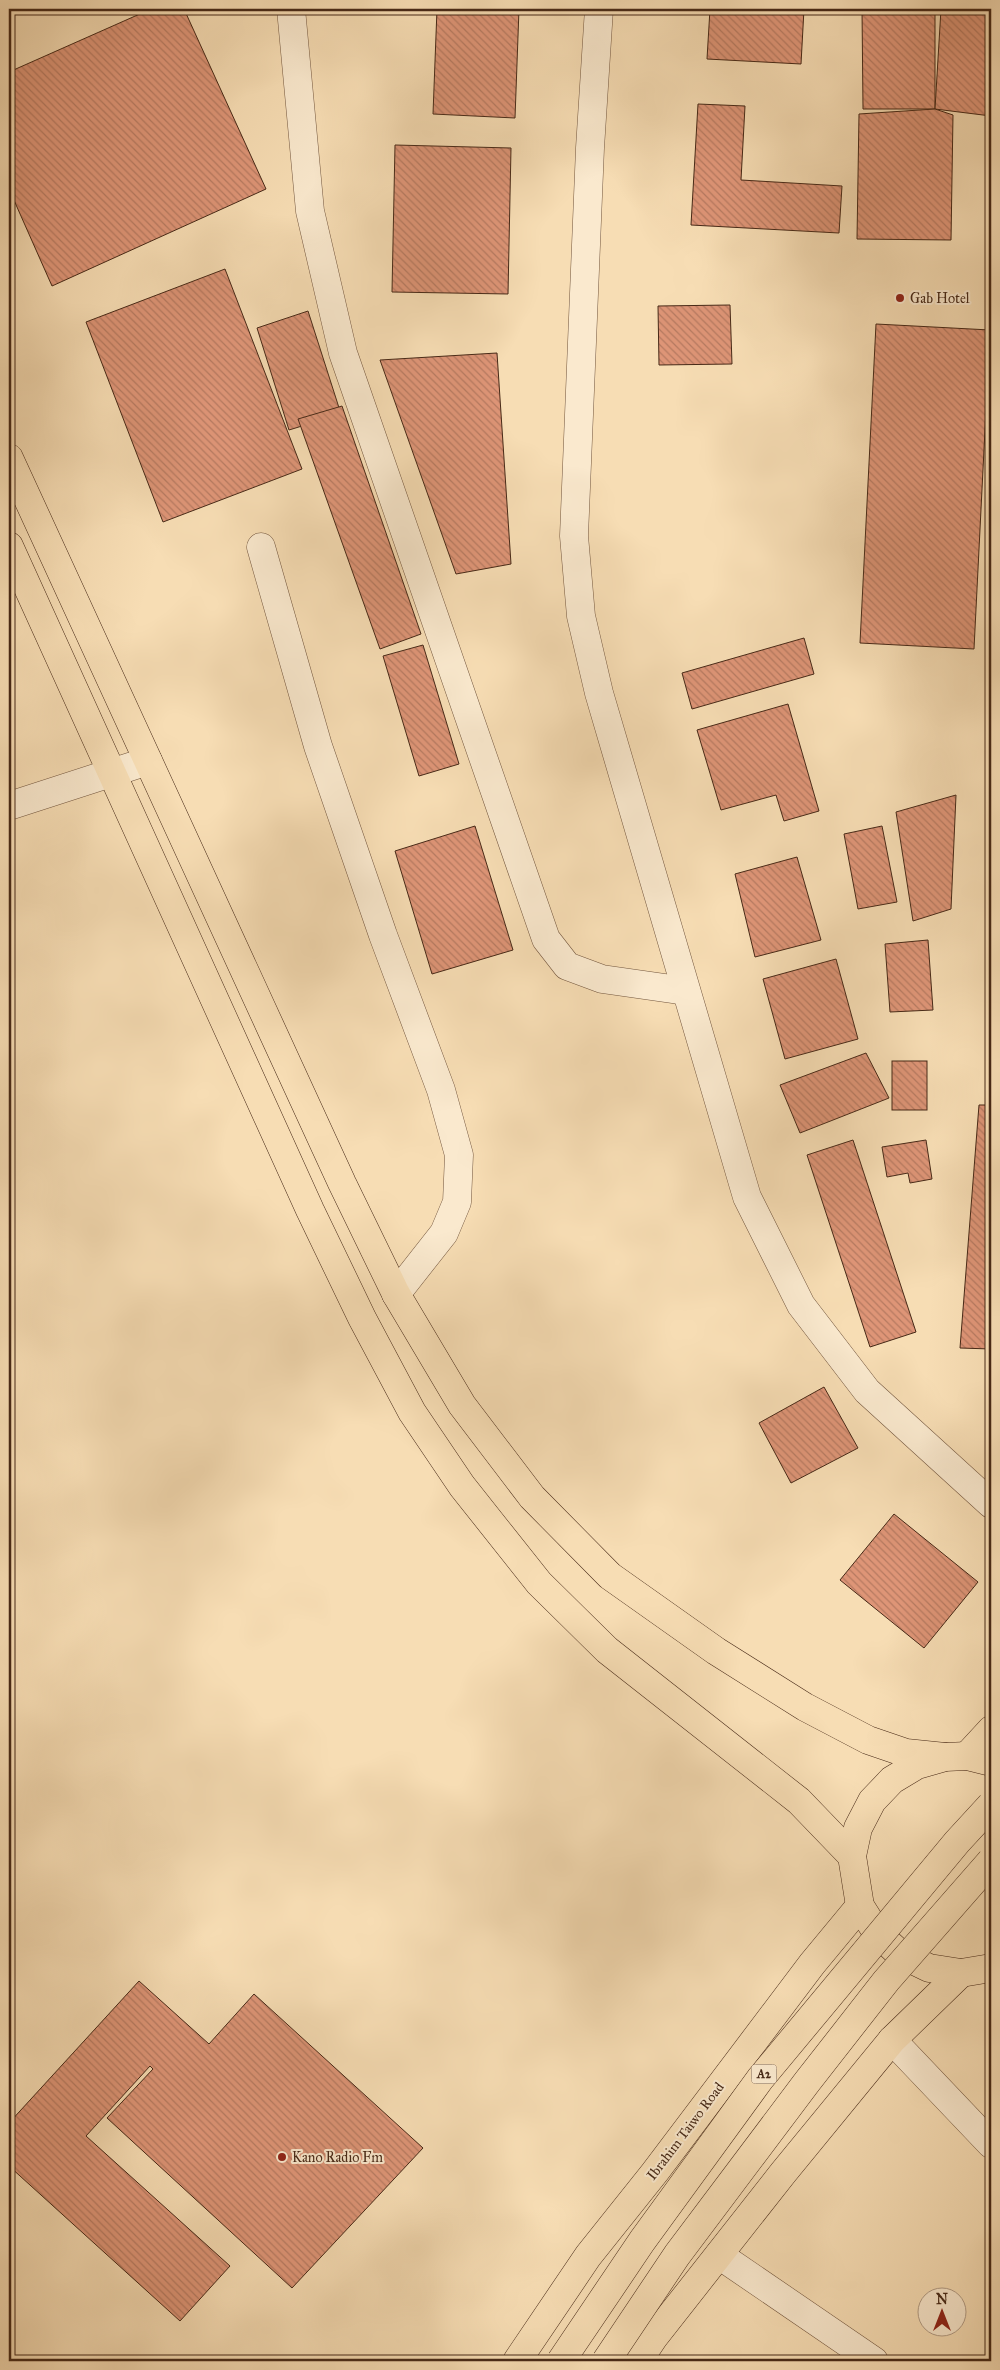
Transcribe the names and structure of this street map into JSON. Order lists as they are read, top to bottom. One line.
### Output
{"streets":{"main road":["A2","Ibrahim Taiwo Road"]},"places":["Gab Hotel","Kano Radio Fm"],"north":"top"}
